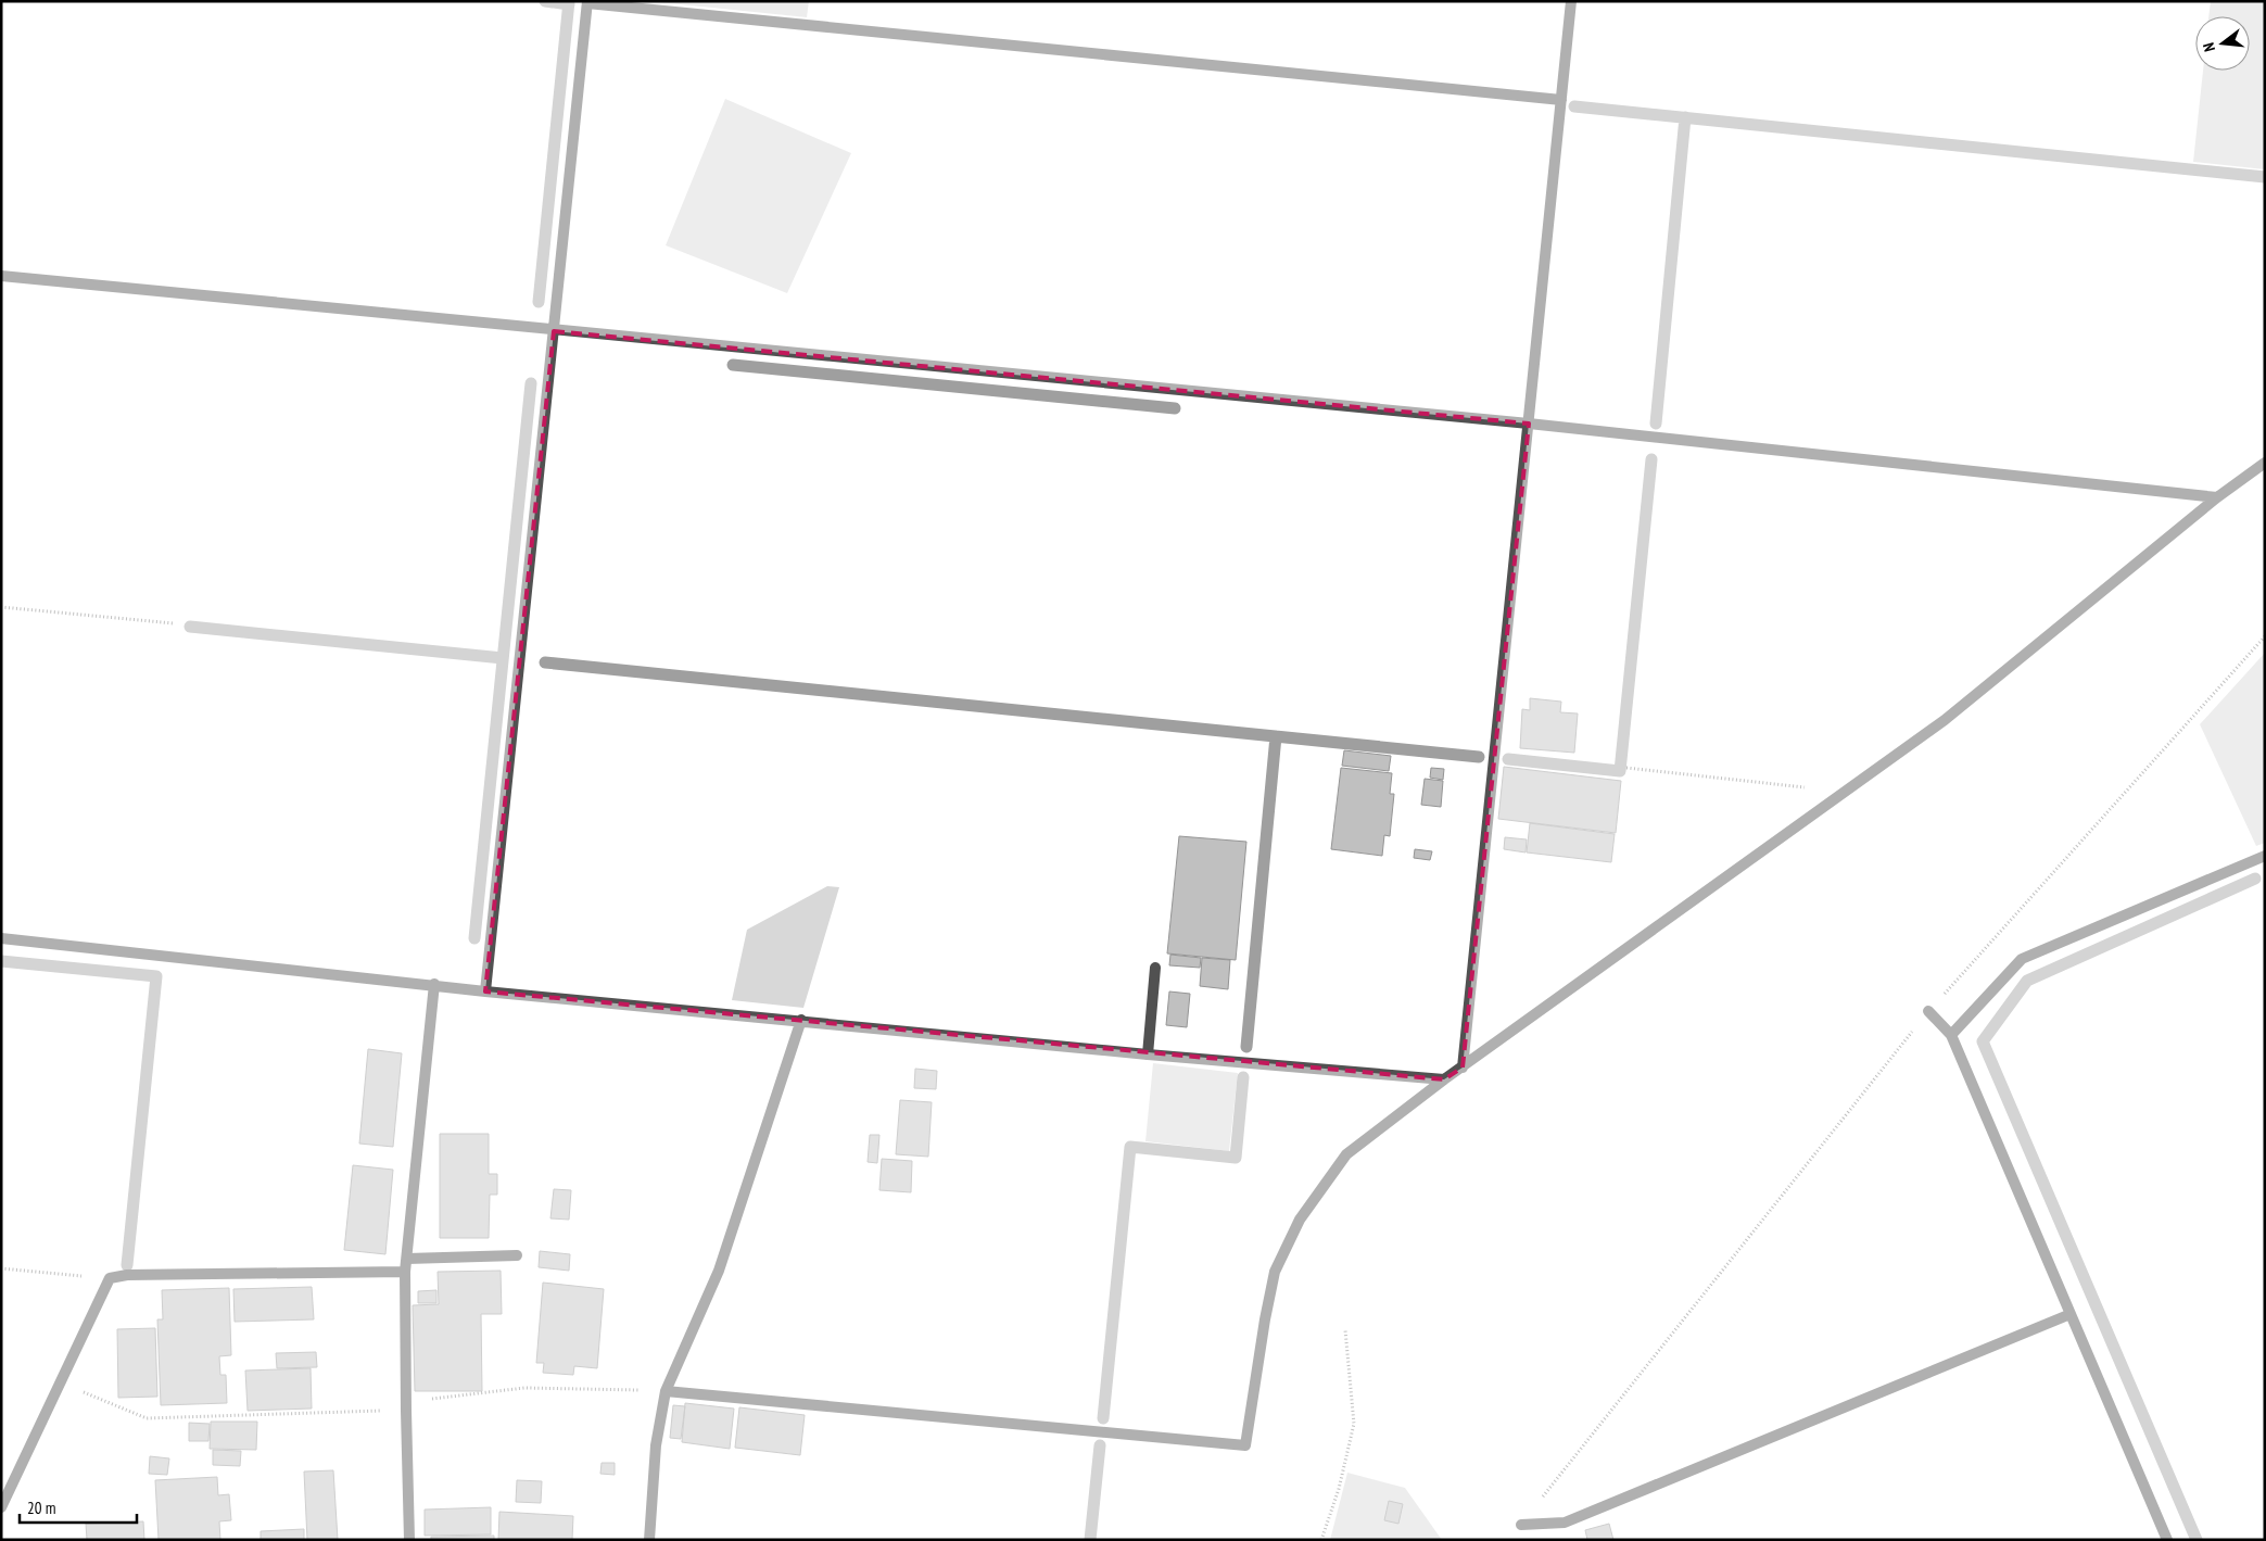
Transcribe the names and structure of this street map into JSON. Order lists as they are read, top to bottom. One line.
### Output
{"scale_bar":"20 m","north":"left"}
